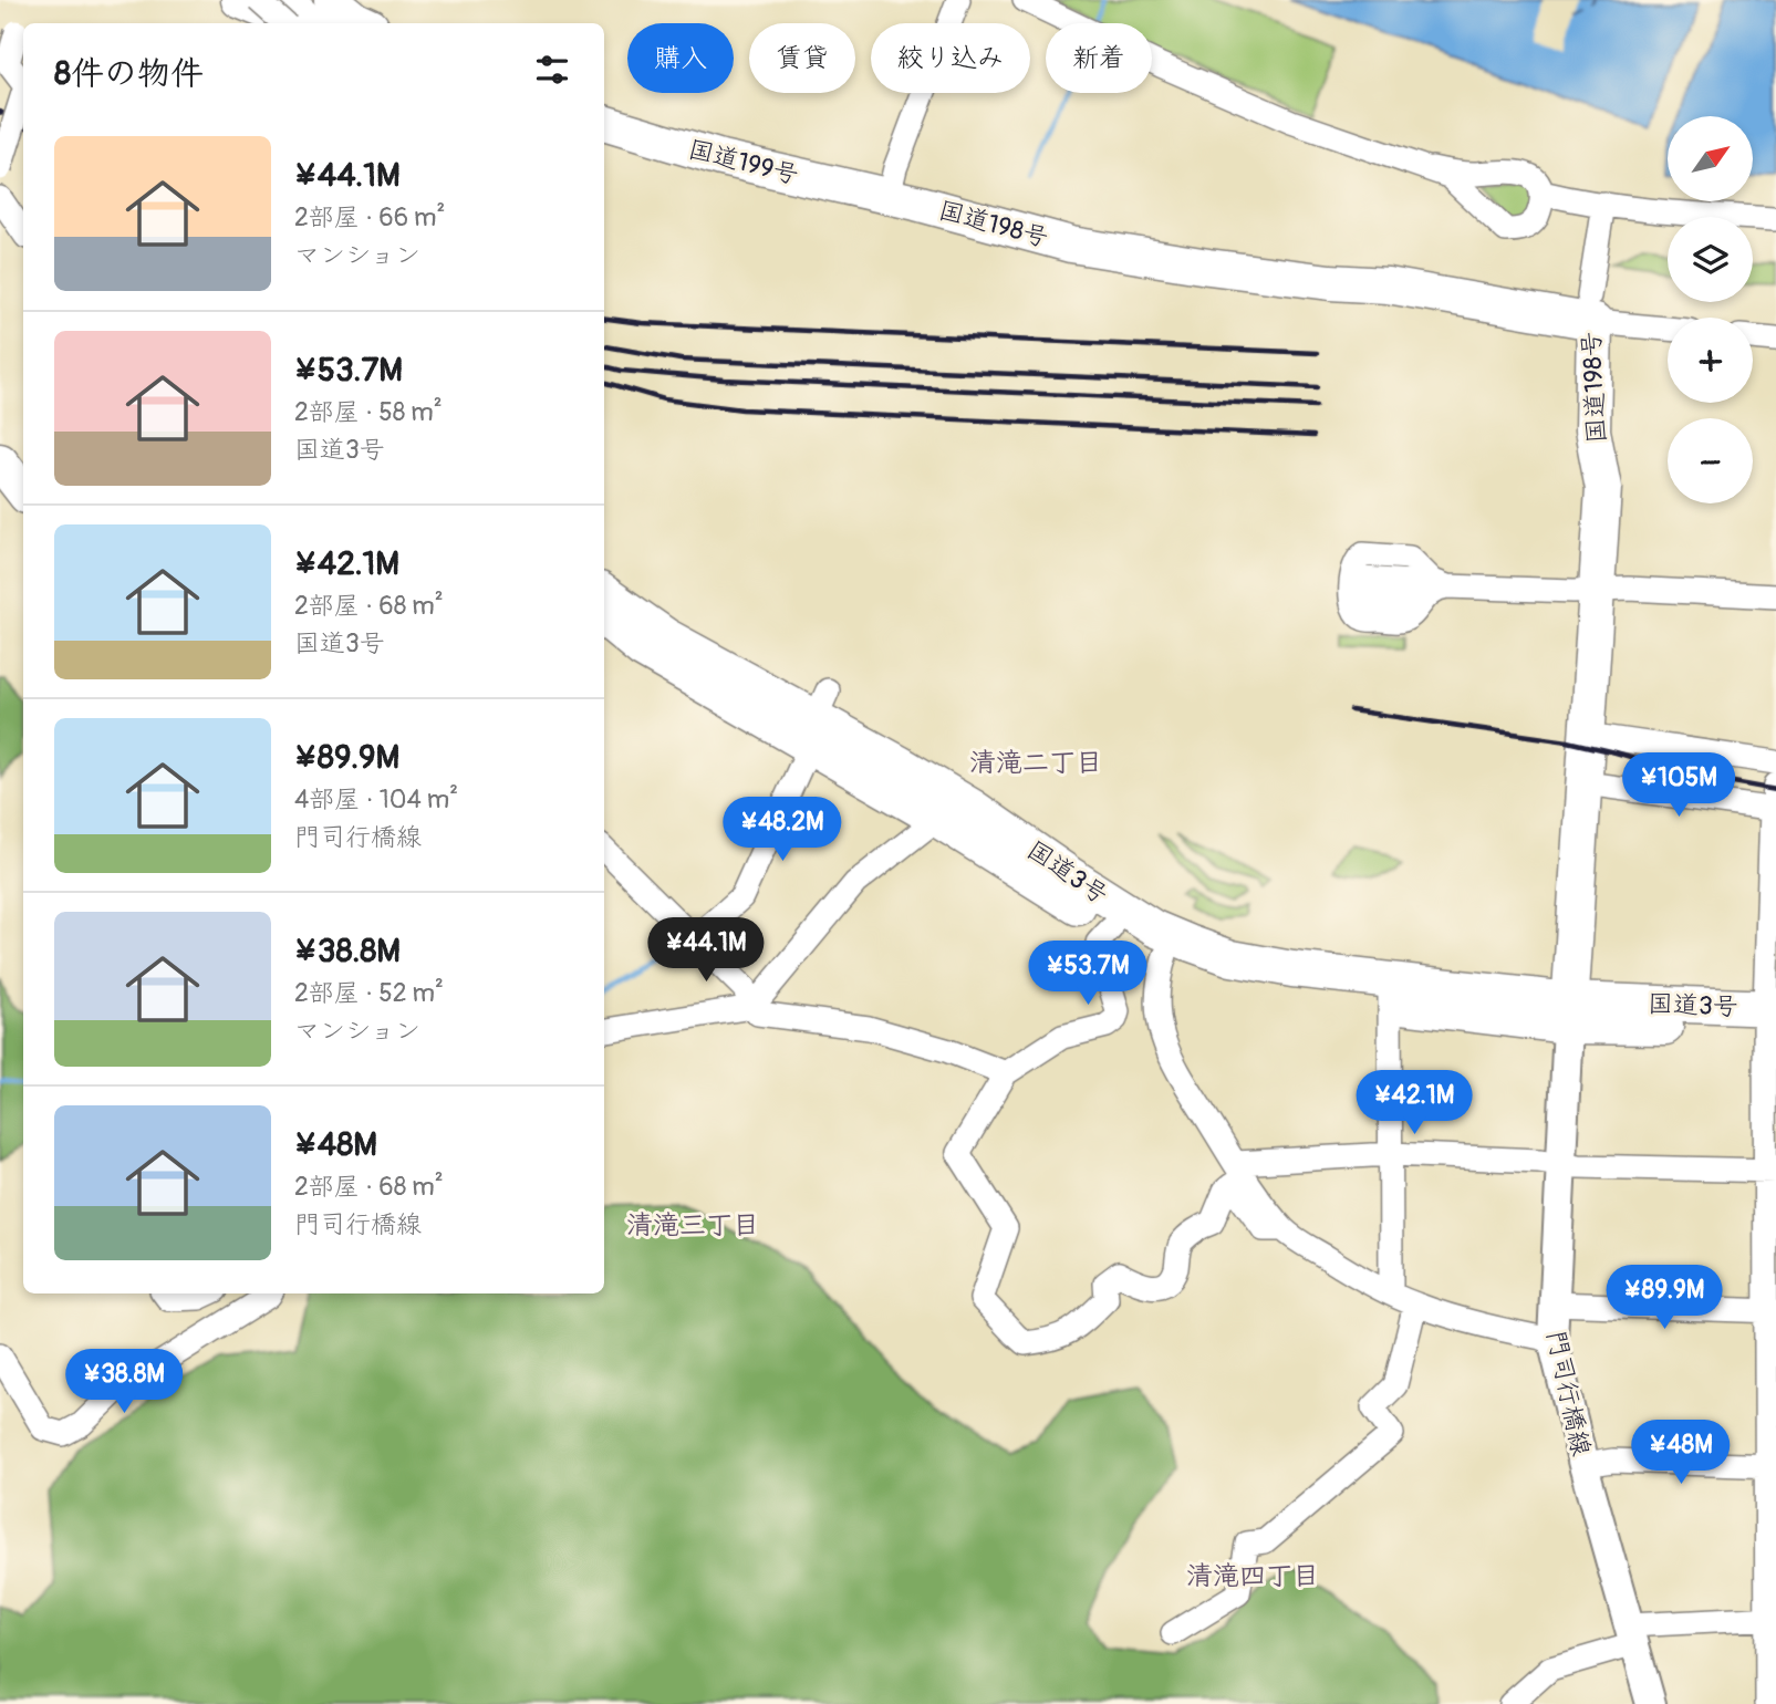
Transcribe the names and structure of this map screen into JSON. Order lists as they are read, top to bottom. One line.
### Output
{"streets":{"highway":["国道199号","国道198号","国道3号"],"main road":["門司行橋線"]},"crossings":[["国道199号","国道198号"],["国道198号","国道3号"],["国道198号","門司行橋線"],["国道3号","門司行橋線"]],"districts":["清滝二丁目","清滝三丁目","清滝四丁目"],"north":"top right","page":{"chip":["購入","賃貸","絞り込み","新着"],"heading":"8件の物件","map_buttons":["+","−"],"list":[{"name":"¥44.1M","note":"2部屋 · 66 m² · マンション"},{"name":"¥53.7M","note":"2部屋 · 58 m² · 国道3号"},{"name":"¥42.1M","note":"2部屋 · 68 m² · 国道3号"},{"name":"¥89.9M","note":"4部屋 · 104 m² · 門司行橋線"},{"name":"¥38.8M","note":"2部屋 · 52 m² · マンション"},{"name":"¥48M","note":"2部屋 · 68 m² · 門司行橋線"}],"price":["¥105M","¥48.2M","¥44.1M","¥53.7M","¥42.1M","¥89.9M","¥38.8M","¥48M"]}}
